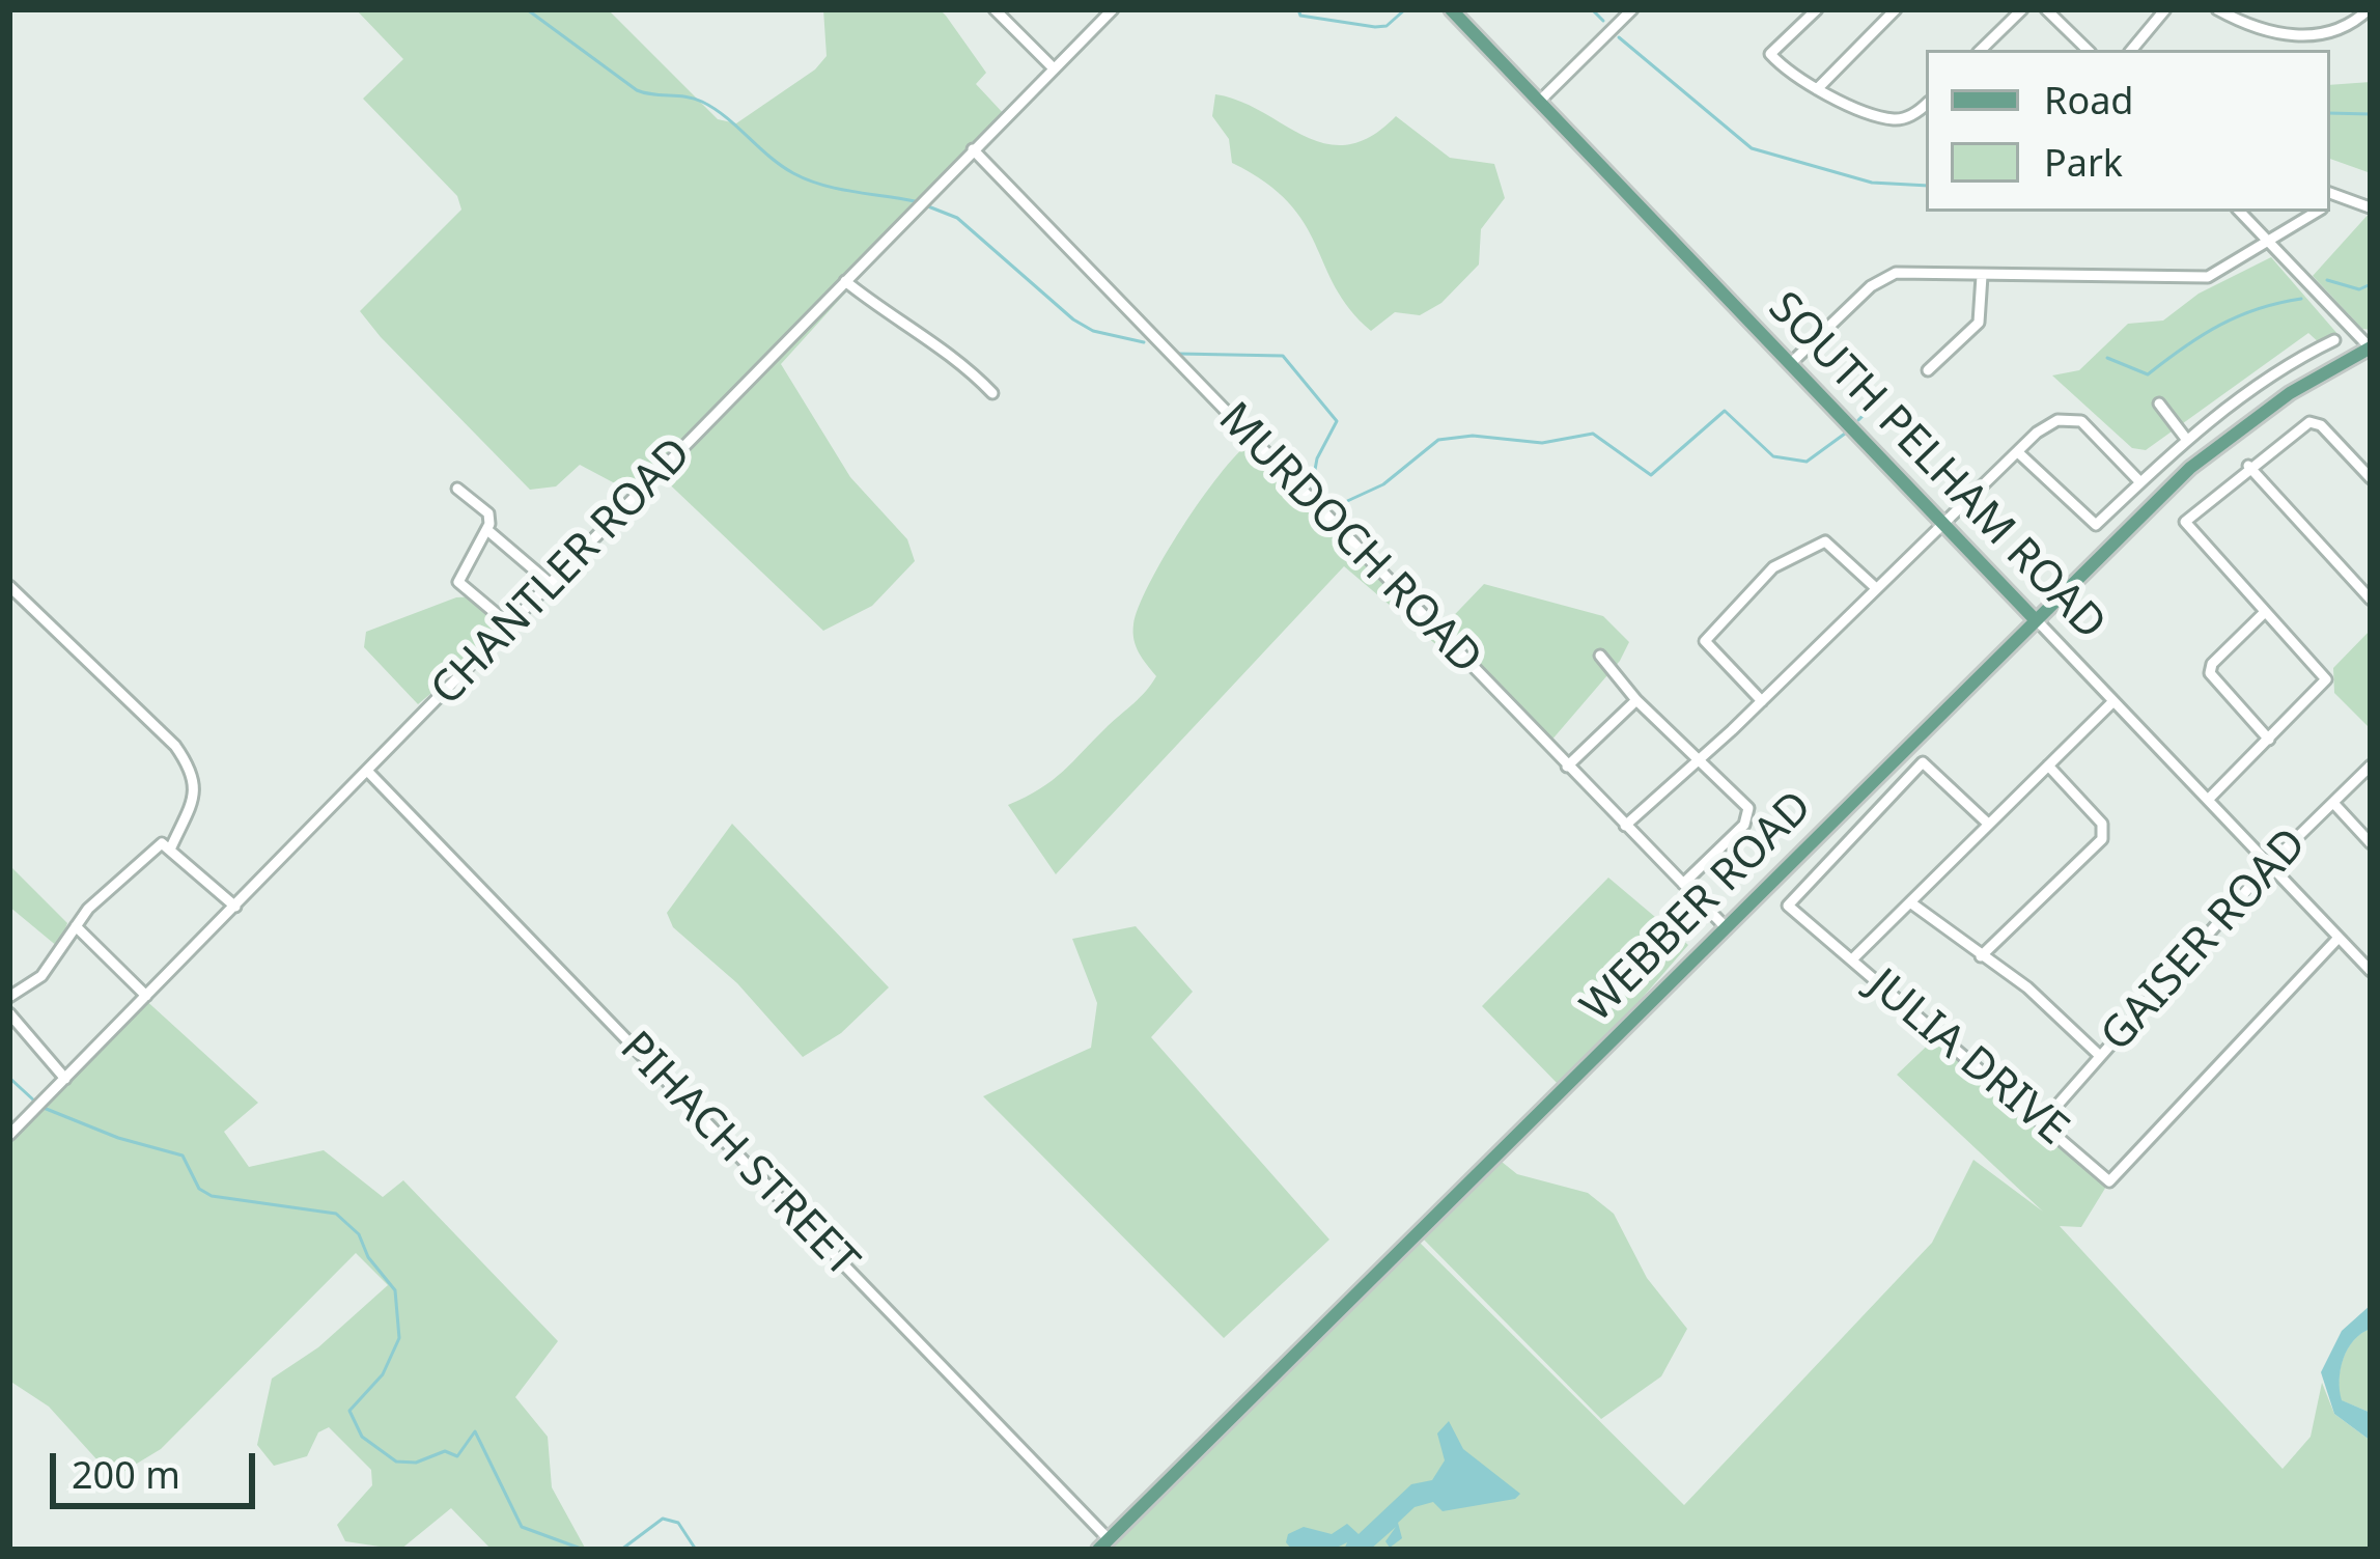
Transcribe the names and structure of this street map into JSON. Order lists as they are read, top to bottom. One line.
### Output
{"streets":{"main road":["SOUTH PELHAM ROAD","WEBBER ROAD"],"street":["MURDOCH ROAD","CHANTLER ROAD","GAISER ROAD","JULIA DRIVE","PIHACH STREET"]},"crossings":[["SOUTH PELHAM ROAD","WEBBER ROAD"],["SOUTH PELHAM ROAD","GAISER ROAD"],["SOUTH PELHAM ROAD","JULIA DRIVE"],["MURDOCH ROAD","CHANTLER ROAD"],["MURDOCH ROAD","WEBBER ROAD"],["CHANTLER ROAD","PIHACH STREET"],["WEBBER ROAD","PIHACH STREET"],["GAISER ROAD","JULIA DRIVE"]],"legend":["Road","Park"],"scale_bar":"200 m"}
